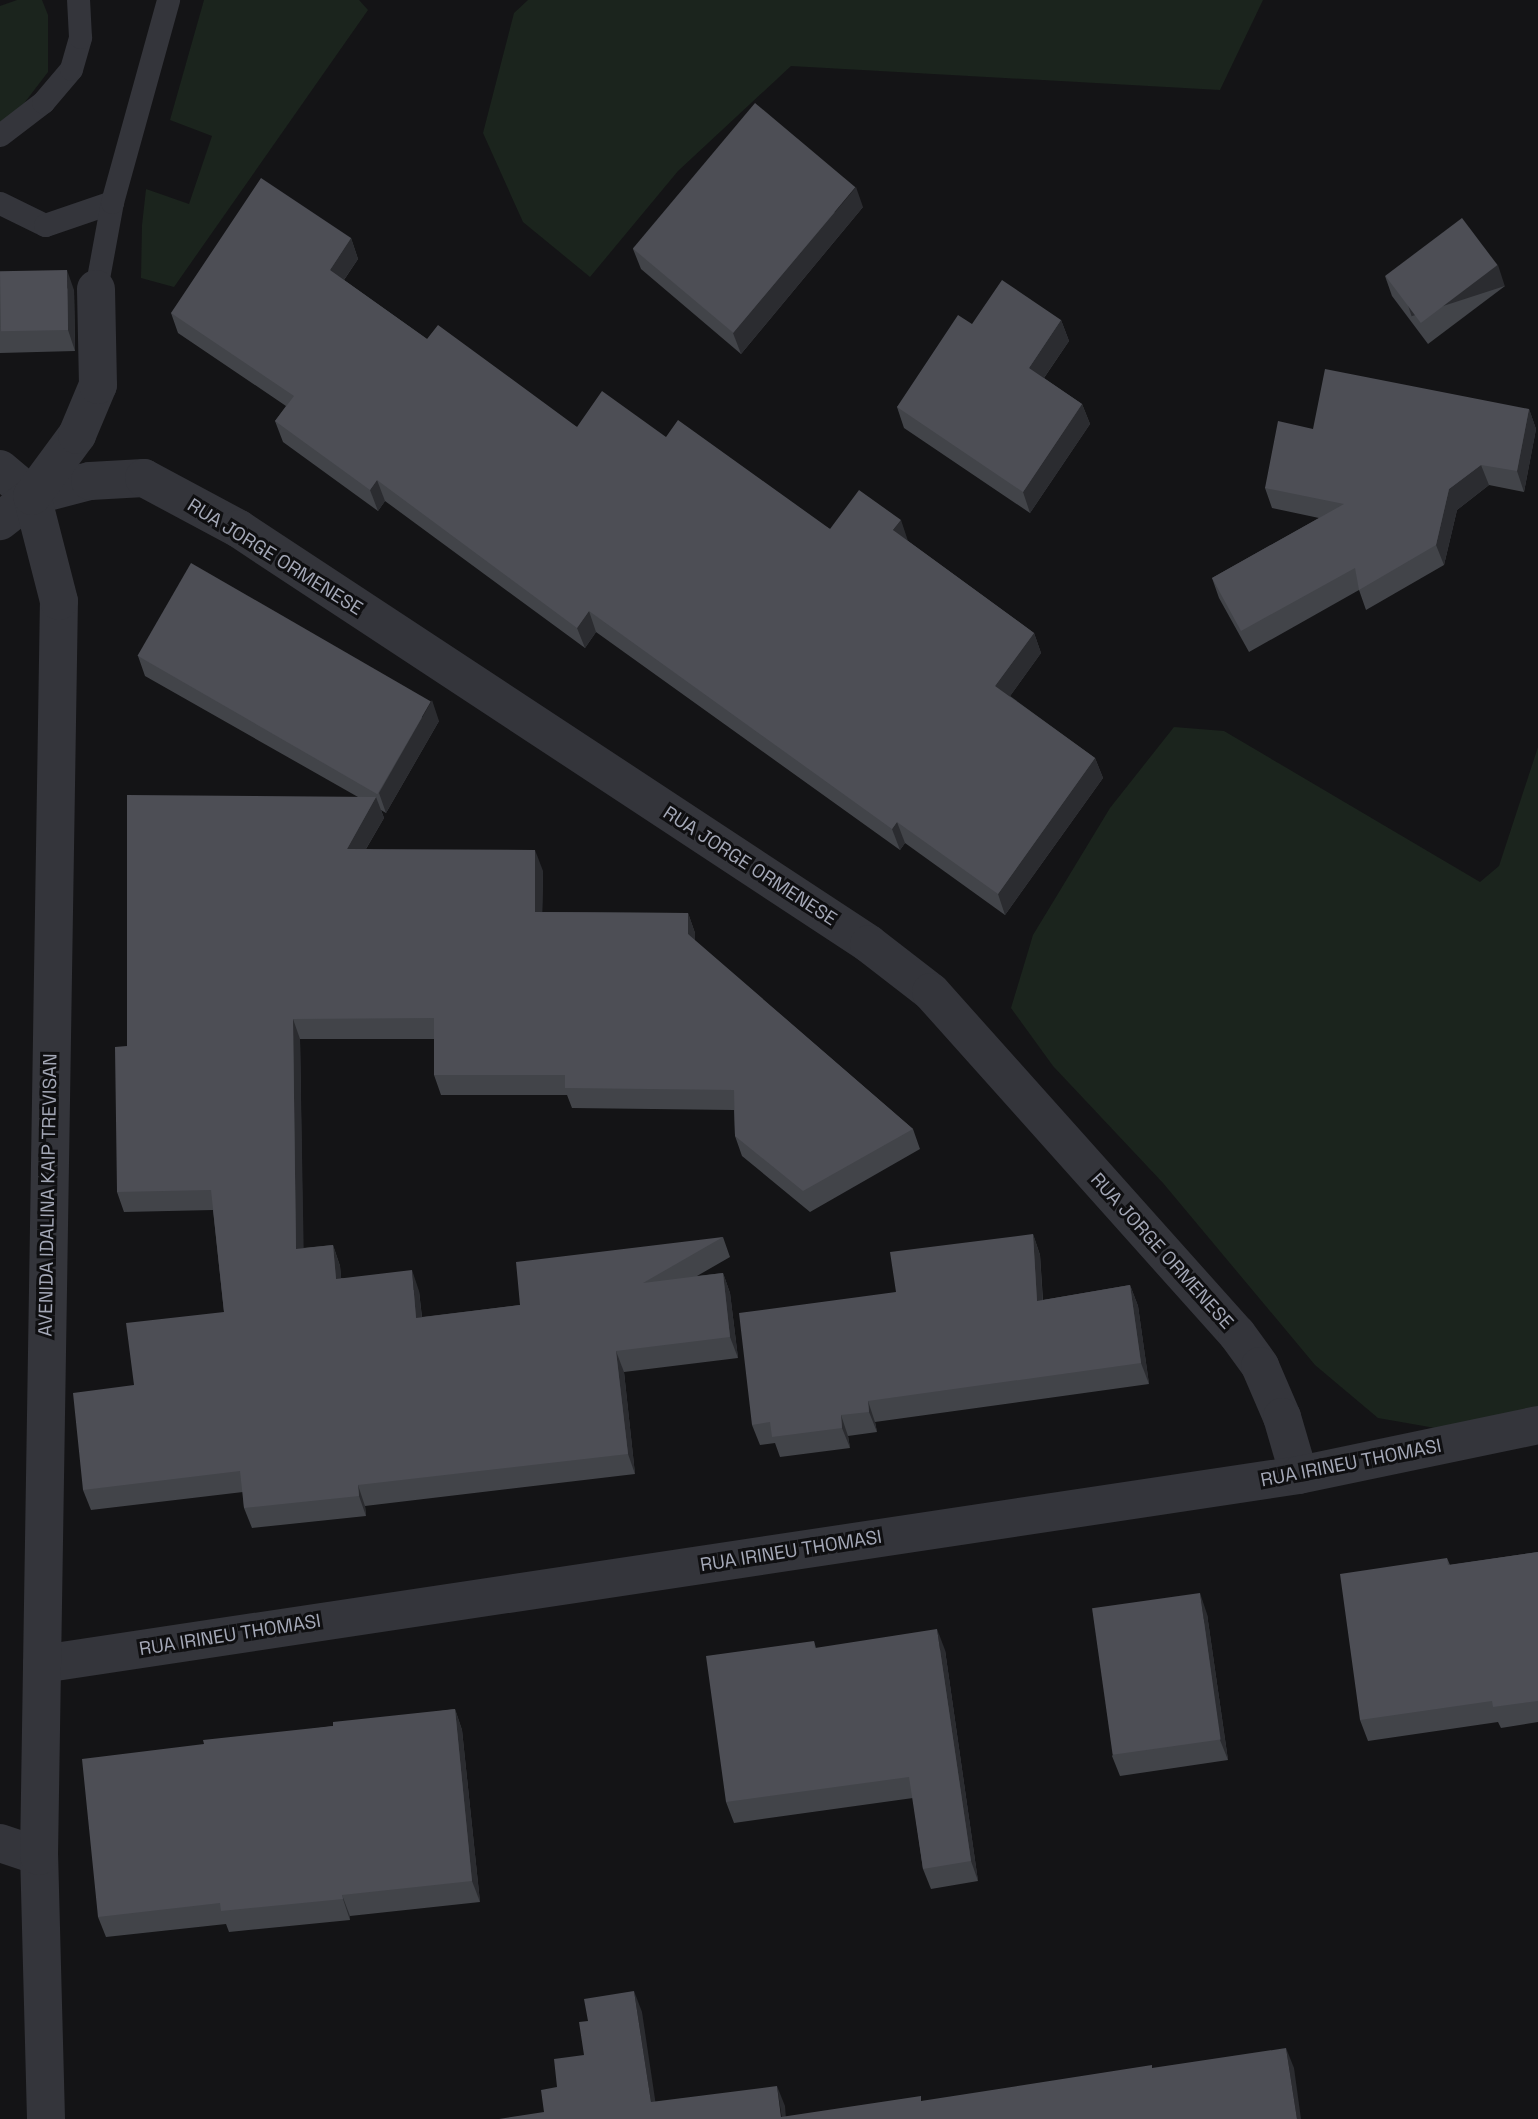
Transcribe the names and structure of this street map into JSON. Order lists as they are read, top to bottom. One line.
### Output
{"streets":{"street":["RUA JORGE ORMENESE","AVENIDA IDALINA KAIP TREVISAN","RUA IRINEU THOMASI"]},"crossings":[["RUA JORGE ORMENESE","AVENIDA IDALINA KAIP TREVISAN"],["RUA JORGE ORMENESE","RUA IRINEU THOMASI"],["AVENIDA IDALINA KAIP TREVISAN","RUA IRINEU THOMASI"]]}
